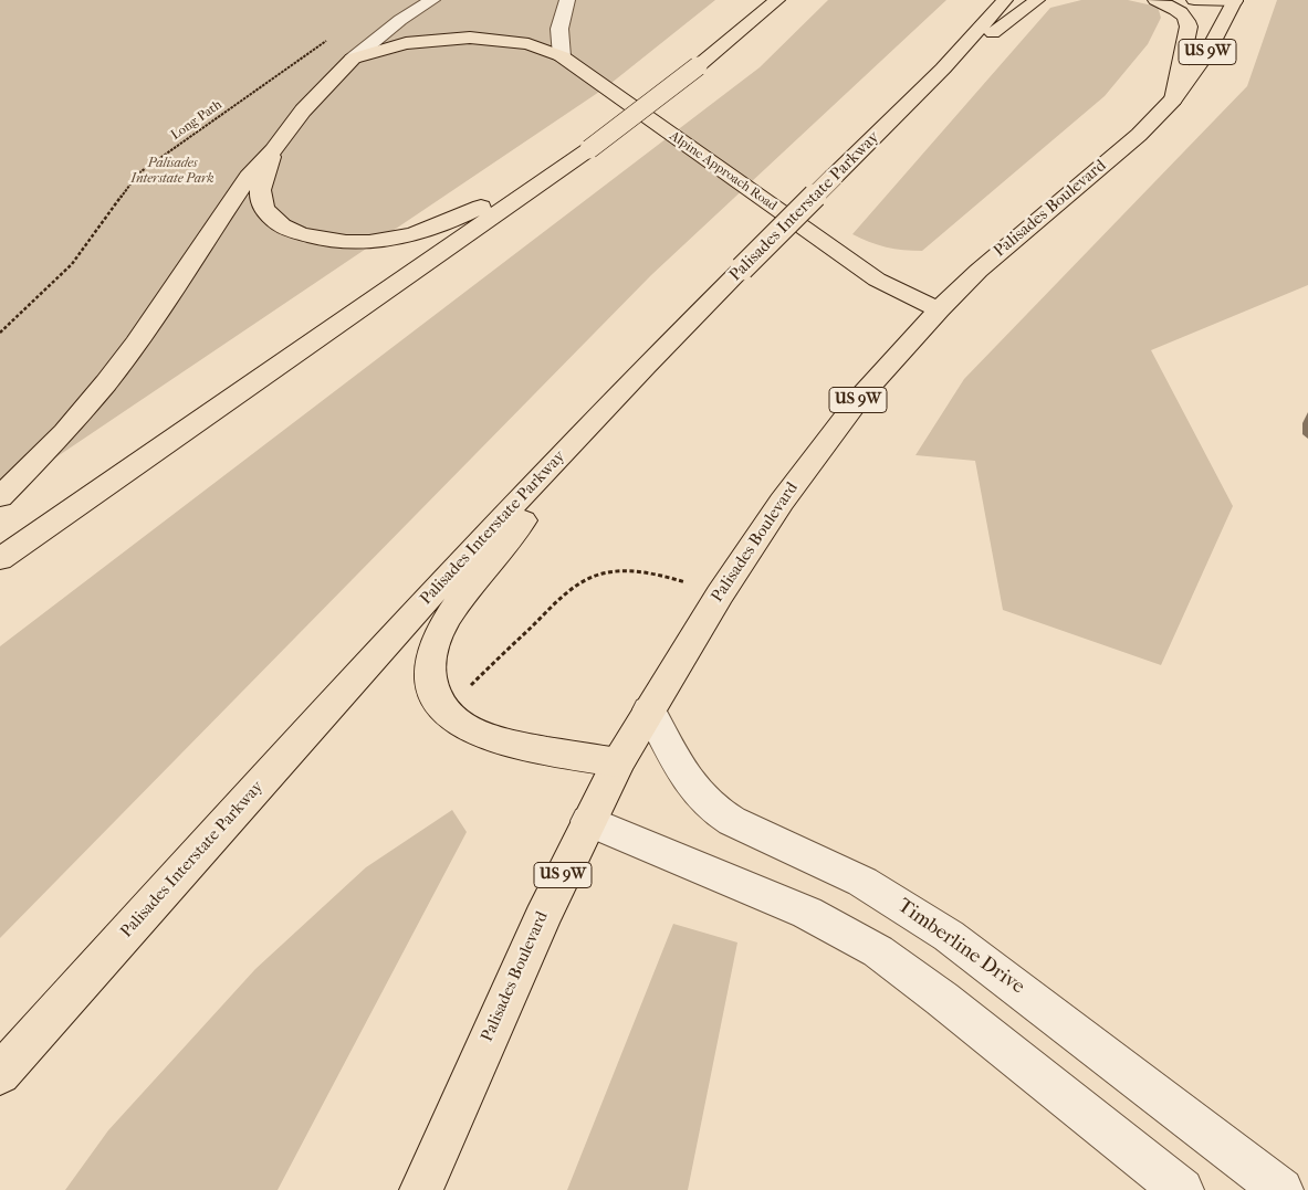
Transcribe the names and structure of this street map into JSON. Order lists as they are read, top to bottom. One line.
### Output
{"streets":{"main road":["US 9W","Alpine Approach Road","Palisades Interstate Parkway","Palisades Boulevard"],"street":["Timberline Drive"],"path":["Long Path"]},"crossings":[["Alpine Approach Road","Palisades Boulevard"],["Palisades Boulevard","Timberline Drive"]],"parks":["Palisades Interstate Park"]}
